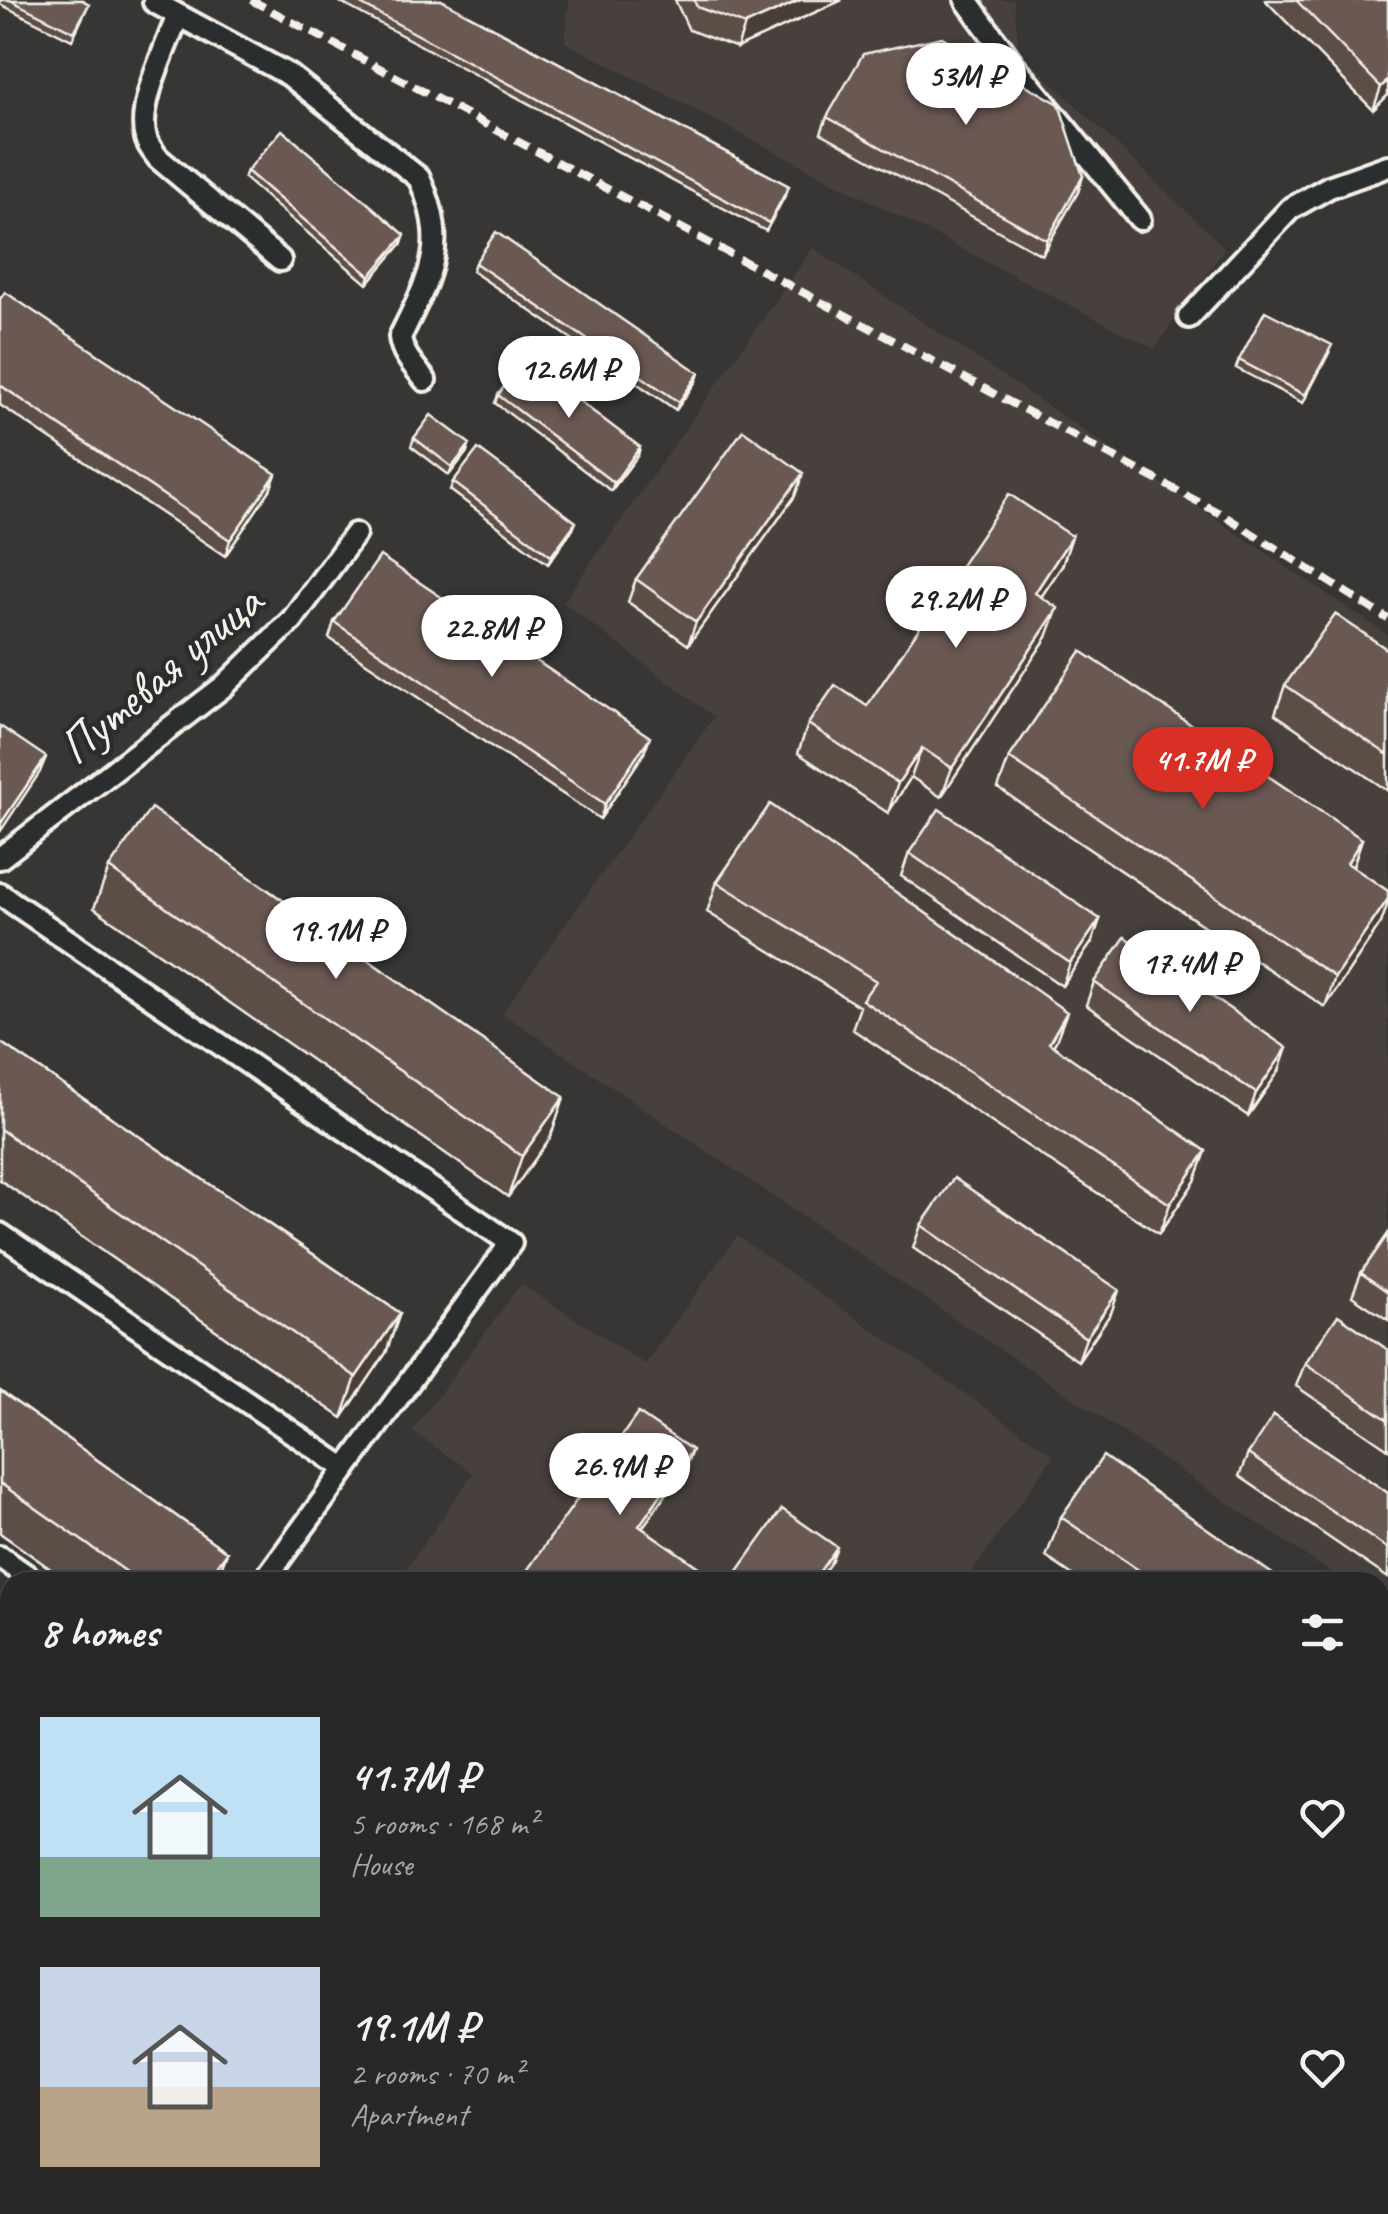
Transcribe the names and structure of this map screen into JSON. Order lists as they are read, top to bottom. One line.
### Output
{"streets":{"lane":["Путевая улица"]},"page":{"price":["53M ₽","12.6M ₽","29.2M ₽","22.8M ₽","41.7M ₽","19.1M ₽","17.4M ₽","26.9M ₽"],"heading":"8 homes","list":[{"name":"41.7M ₽","note":"5 rooms · 168 m² · House"},{"name":"19.1M ₽","note":"2 rooms · 70 m² · Apartment"}]}}
